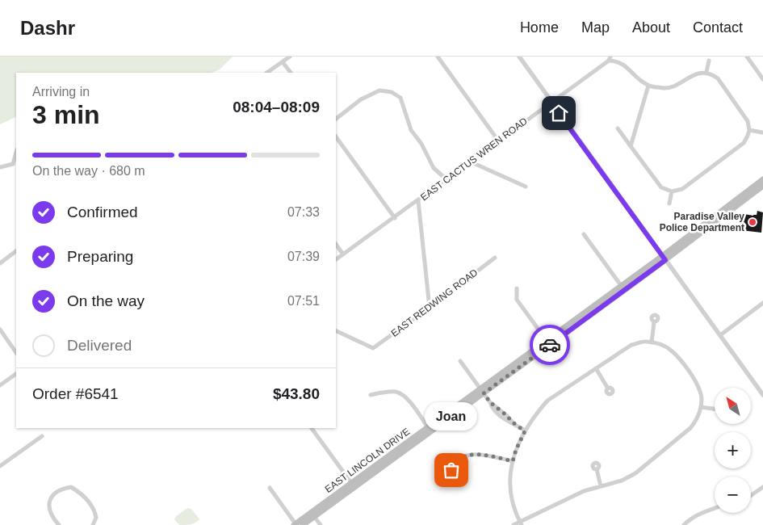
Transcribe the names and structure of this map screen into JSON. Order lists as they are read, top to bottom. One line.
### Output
{"streets":{"main road":["EAST LINCOLN DRIVE"],"street":["EAST CACTUS WREN ROAD","EAST REDWING ROAD"]},"places":["Paradise Valley Police Department","Joan"],"north":"top left","page":{"header":"Dashr","nav":["Home","Map","About","Contact"],"heading":["3 min","Arriving in","08:04–08:09"],"panel":["Order #6541","$43.80"],"bar":"On the way · 680 m","list":[["Confirmed","07:33"],["Preparing","07:39"],["On the way","07:51"],"Delivered"],"map_buttons":["+","−"],"bubble":"Joan"}}
